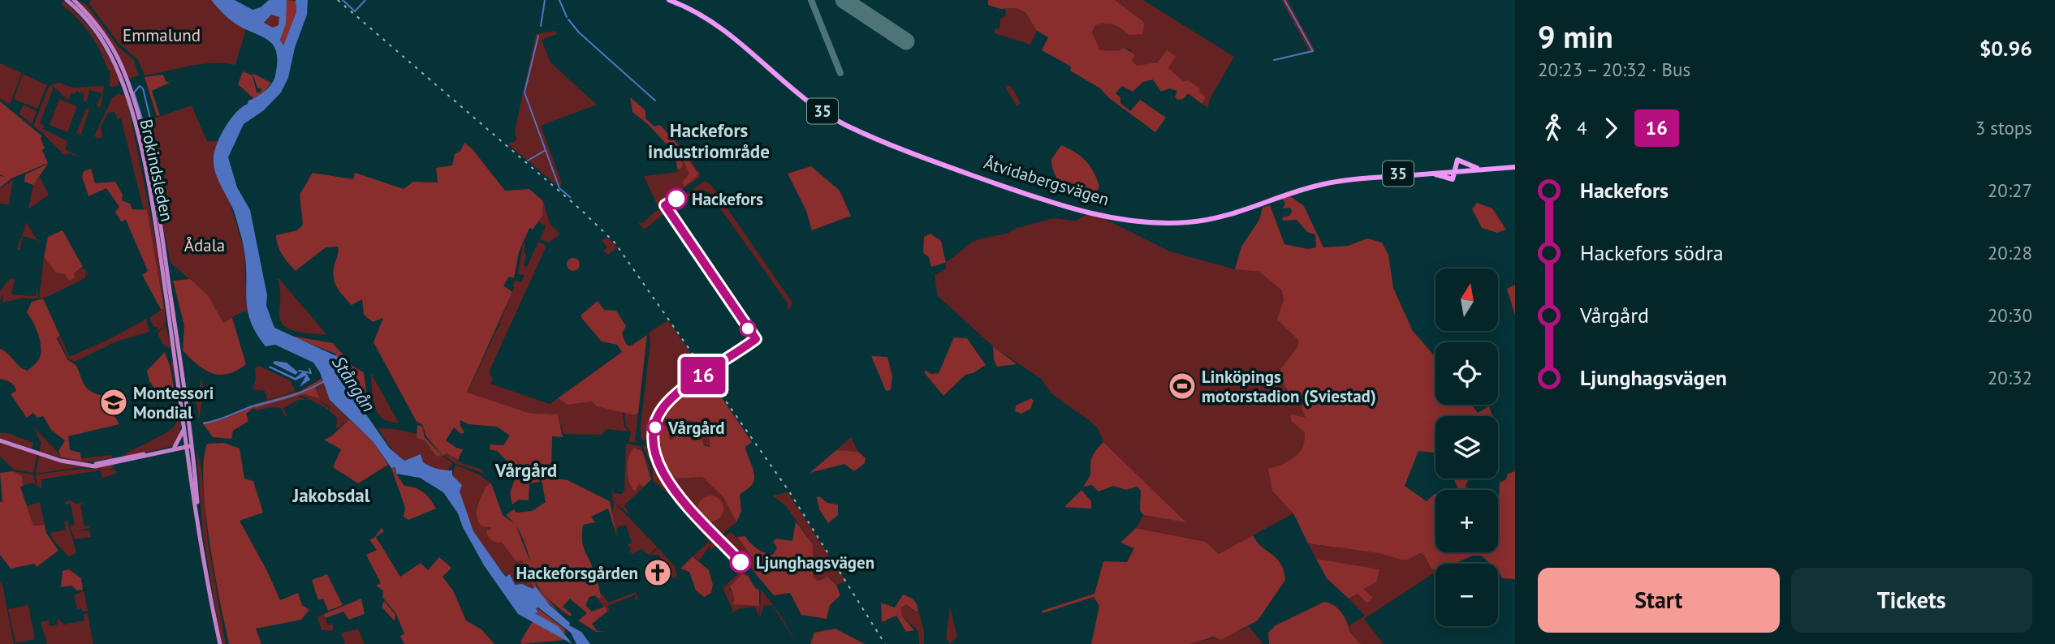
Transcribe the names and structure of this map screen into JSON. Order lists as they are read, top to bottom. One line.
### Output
{"streets":{"main road":["35","Brokindsleden","Åtvidabergsvägen"]},"crossings":[["35","Åtvidabergsvägen"]],"districts":["Hackefors industriområde","Vårgård","Jakobsdal"],"water":["Stångån"],"parks":["Emmalund","Ådala"],"places":{"other":["Hackefors","Vårgård","Ljunghagsvägen"],"sports":["Linköpings motorstadion (Sviestad)"],"school or university":["Montessori Mondial"],"church":["Hackeforsgården"]},"lines":["bus line 16"],"north":"top","page":{"on_map":"16","heading":["9 min","20:23 – 20:32 · Bus","$0.96"],"legs":["4","16","3 stops"],"list":[{"name":"Hackefors","value":"20:27"},{"name":"Hackefors södra","value":"20:28"},{"name":"Vårgård","value":"20:30"},{"name":"Ljunghagsvägen","value":"20:32"}],"map_buttons":["+","−"],"buttons":["Start","Tickets"]}}
